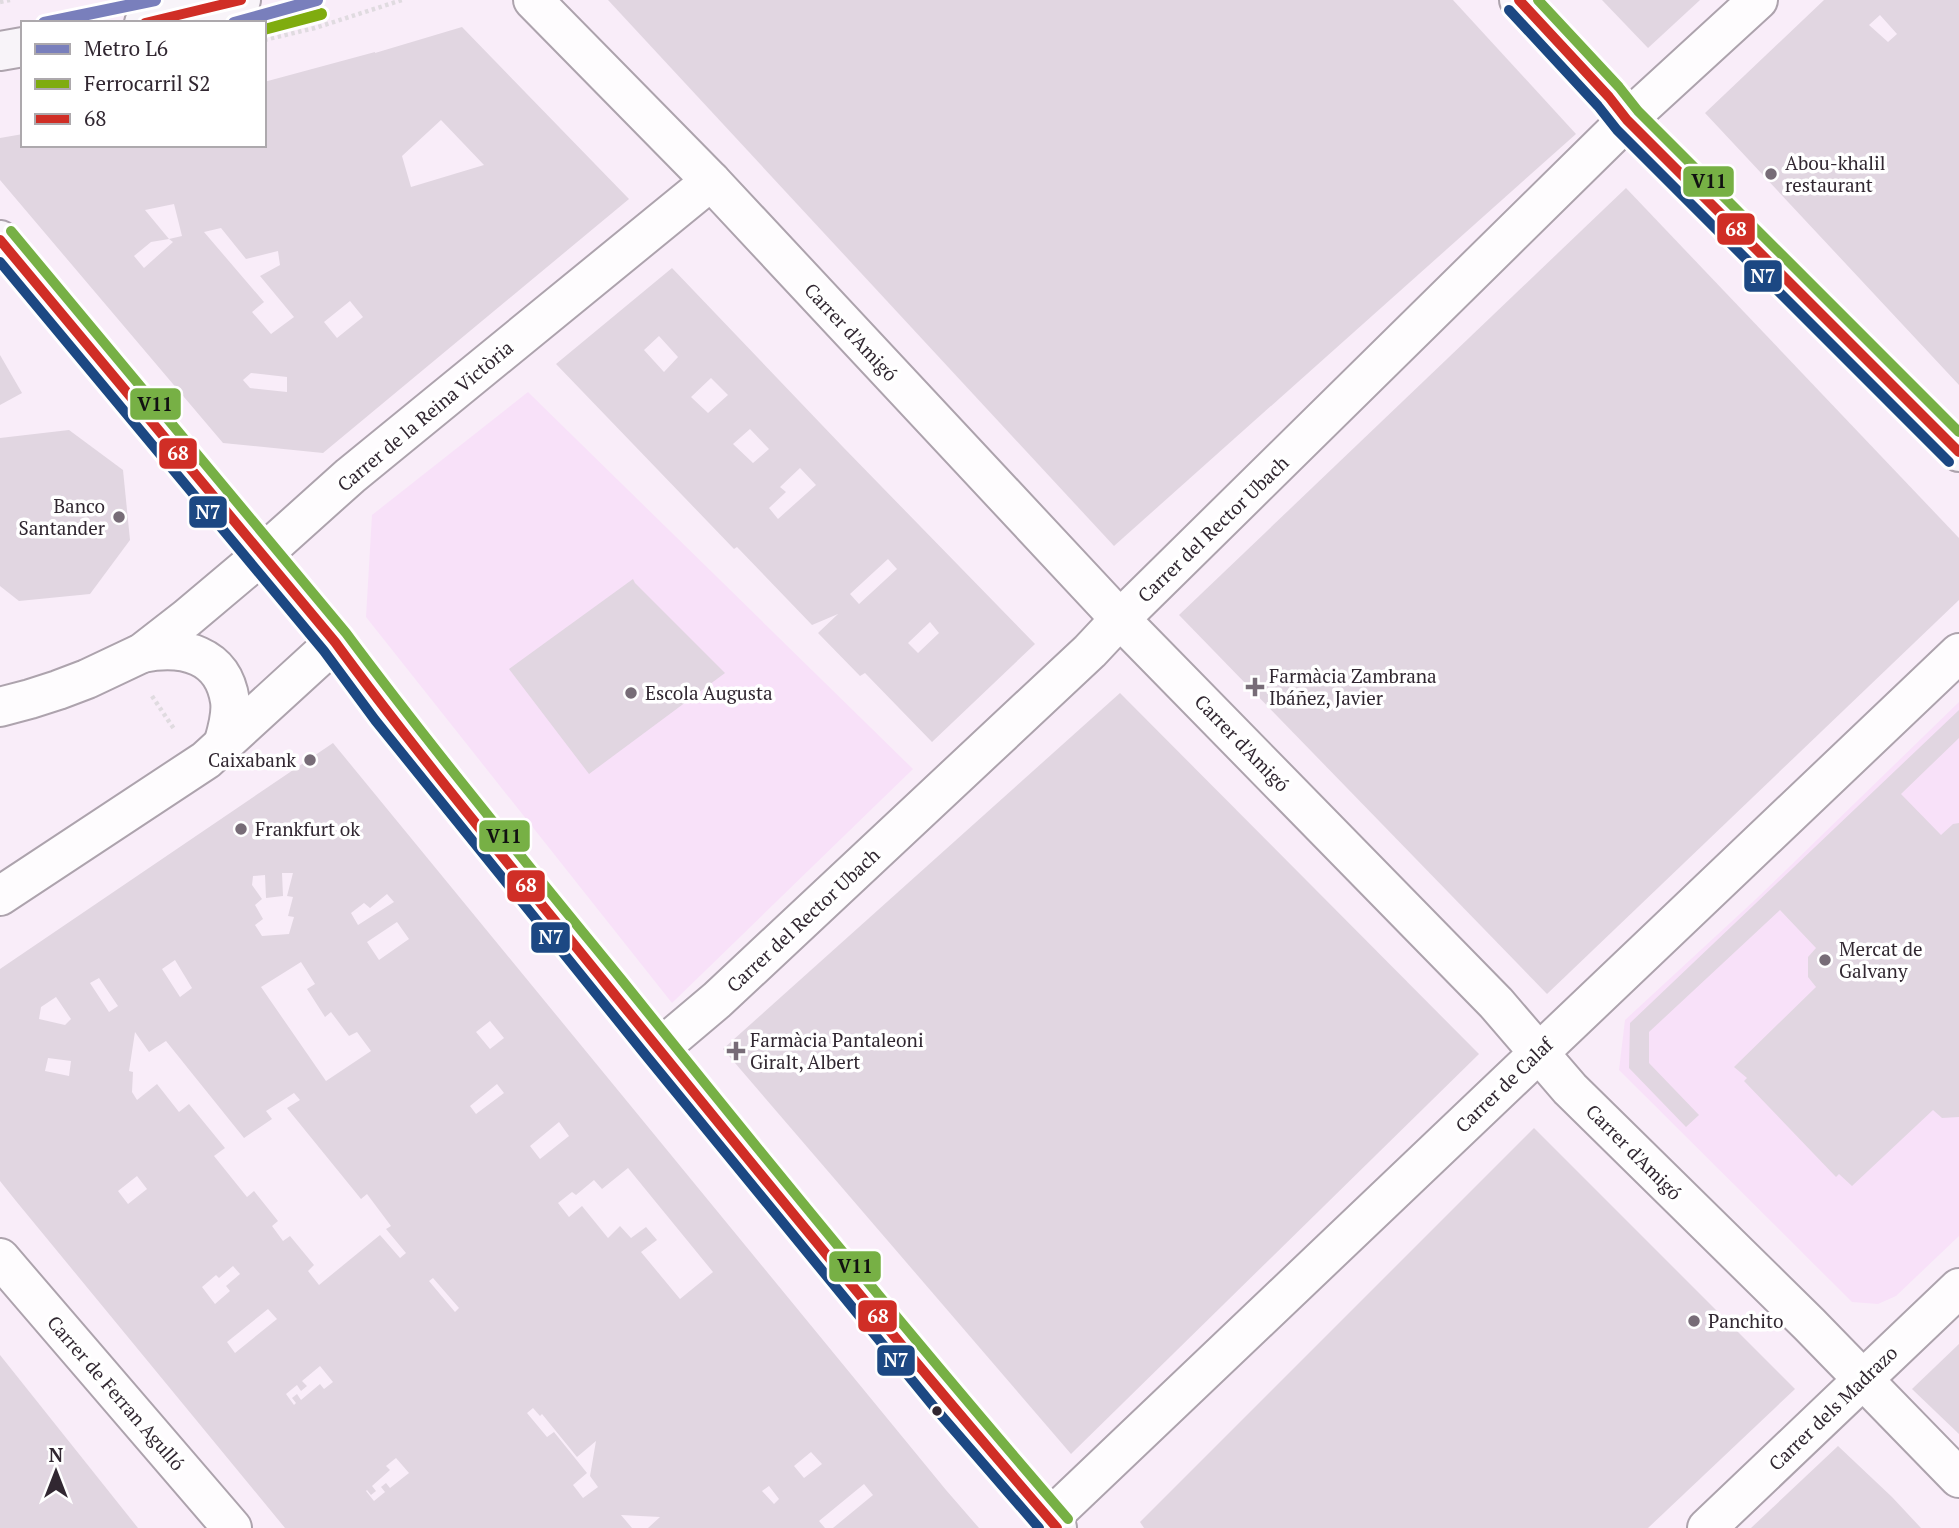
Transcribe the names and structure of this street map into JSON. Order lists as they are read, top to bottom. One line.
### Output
{"streets":{"street":["Carrer d'Amigó","Carrer de la Reina Victòria","Carrer del Rector Ubach","Carrer de Calaf","Carrer de Ferran Agulló","Carrer dels Madrazo"]},"crossings":[["Carrer d'Amigó","Carrer de la Reina Victòria"],["Carrer d'Amigó","Carrer del Rector Ubach"],["Carrer d'Amigó","Carrer de Calaf"],["Carrer d'Amigó","Carrer dels Madrazo"]],"places":{"other":["Abou-khalil restaurant","Banco Santander","Escola Augusta","Caixabank","Frankfurt ok","Mercat de Galvany","Panchito"],"health":["Farmàcia Zambrana Ibáñez, Javier","Farmàcia Pantaleoni Giralt, Albert"]},"lines":["metro line L6","transit line 68","transit line V11","transit line N7","rail line S2"],"legend":["Metro L6","Ferrocarril S2","68"],"north":"top"}
